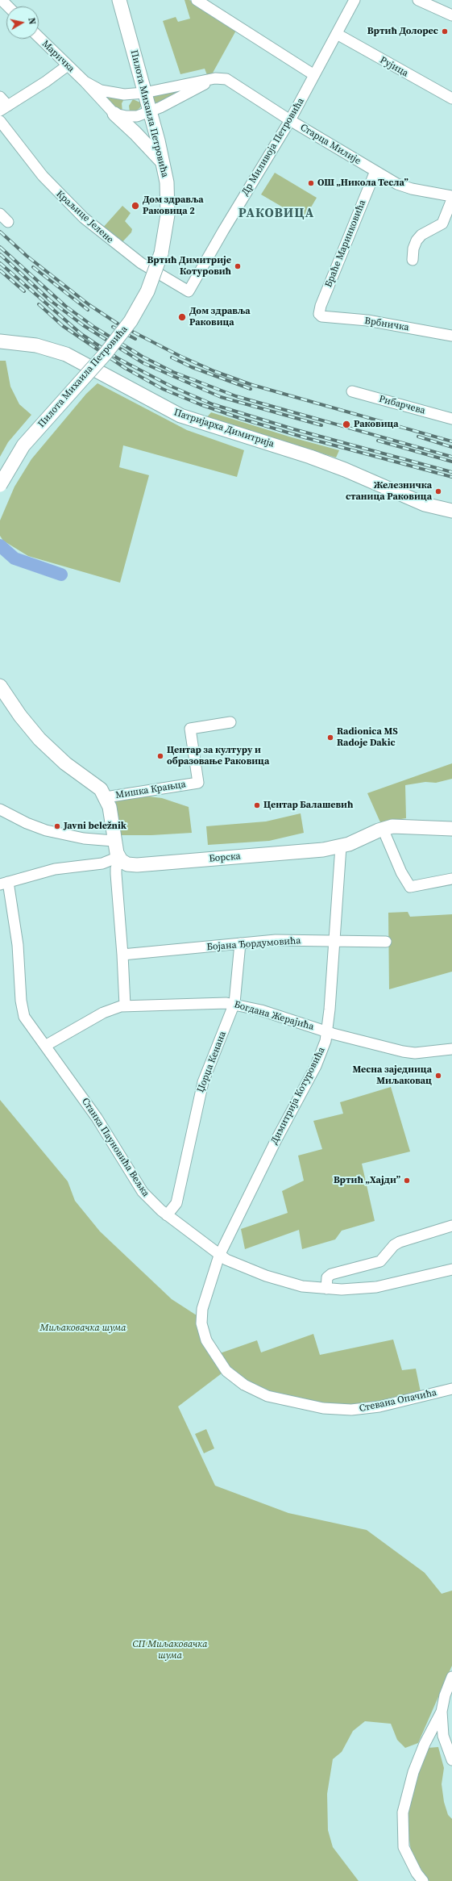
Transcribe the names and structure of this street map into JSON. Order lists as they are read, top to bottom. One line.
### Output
{"streets":{"main road":["Пилота Михаила Петровића","Патријарха Димитрија","Мишка Крањца","Борска"],"street":["Маричка","Рујица","Старца Милије","Др Миливоја Петровића","Краљице Јелене","Браће Маринковића","Врбничка","Рибарчева","Бојана Ђордумовића","Богдана Жерајића","Џорџа Кенана","Димитрија Котуровића","Станка Пауновића Вељка","Стевана Опачића"]},"crossings":[["Маричка","Пилота Михаила Петровића"],["Маричка","Старца Милије"],["Рујица","Др Миливоја Петровића"],["Пилота Михаила Петровића","Старца Милије"],["Старца Милије","Др Миливоја Петровића"],["Старца Милије","Браће Маринковића"],["Др Миливоја Петровића","Краљице Јелене"],["Браће Маринковића","Врбничка"],["Мишка Крањца","Борска"],["Борска","Димитрија Котуровића"],["Бојана Ђордумовића","Џорџа Кенана"],["Бојана Ђордумовића","Димитрија Котуровића"],["Богдана Жерајића","Џорџа Кенана"],["Богдана Жерајића","Димитрија Котуровића"],["Богдана Жерајића","Станка Пауновића Вељка"],["Џорџа Кенана","Станка Пауновића Вељка"],["Димитрија Котуровића","Станка Пауновића Вељка"],["Димитрија Котуровића","Стевана Опачића"],["Станка Пауновића Вељка","Стевана Опачића"]],"districts":["РАКОВИЦА"],"parks":["Миљаковачка шума","СП Миљаковачка шума"],"places":["Вртић Долорес","ОШ „Никола Тесла”","Дом здравља Раковица 2","Вртић Димитрије Котуровић","Дом здравља Раковица","Раковица","Железничка станица Раковица","Radionica MS Radoje Dakic","Центар за културу и образовање Раковица","Центар Балашевић","Javni beležnik","Месна заједница Миљаковац","Вртић „Хајди”"],"north":"right"}
